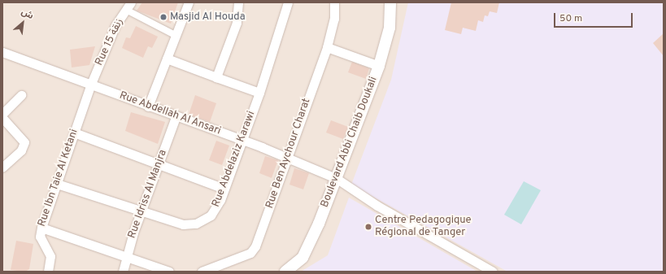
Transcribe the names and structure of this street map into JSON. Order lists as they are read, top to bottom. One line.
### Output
{"streets":{"street":["Rue 15 زنقة","Rue Abdellah Al Ansari","Boulevard Abbi Chaib Doukali","Rue Ben Aychour Charat","Rue Abdelaziz Karawi","Rue Ibn Taie Al Ketani","Rue Idriss Al Manjra"]},"crossings":[["Rue 15 زنقة","Rue Abdellah Al Ansari"],["Rue 15 زنقة","Rue Ibn Taie Al Ketani"],["Rue Abdellah Al Ansari","Boulevard Abbi Chaib Doukali"],["Rue Abdellah Al Ansari","Rue Ben Aychour Charat"],["Rue Abdellah Al Ansari","Rue Abdelaziz Karawi"],["Rue Abdellah Al Ansari","Rue Ibn Taie Al Ketani"],["Rue Abdellah Al Ansari","Rue Idriss Al Manjra"],["Rue Abdelaziz Karawi","Rue Ibn Taie Al Ketani"],["Rue Abdelaziz Karawi","Rue Idriss Al Manjra"]],"places":["Masjid Al Houda","Centre Pedagogique Régional de Tanger"],"scale_bar":"50 m","north":"top right"}
